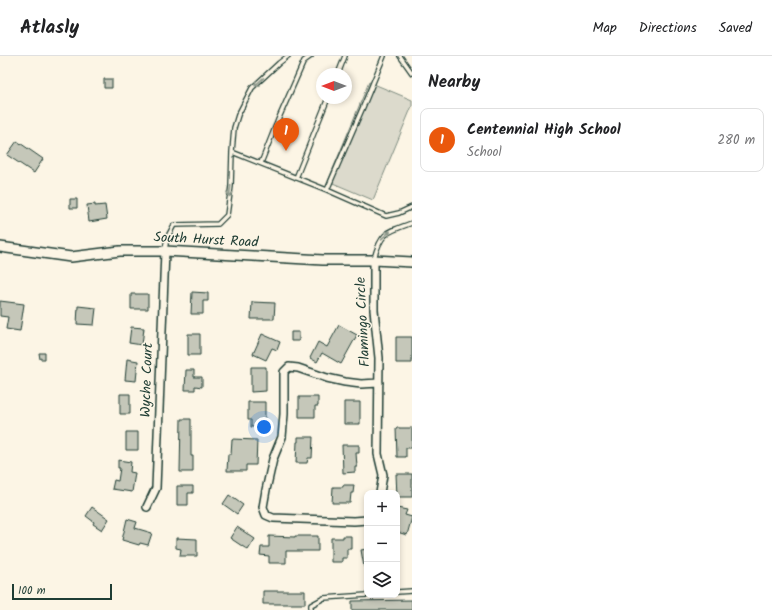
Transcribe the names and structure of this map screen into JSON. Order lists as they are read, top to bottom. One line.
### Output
{"streets":{"street":["South Hurst Road","Flamingo Circle","Wyche Court"]},"crossings":[["South Hurst Road","Flamingo Circle"],["South Hurst Road","Wyche Court"]],"scale_bar":"100 m","north":"left","page":{"header":"Atlasly","nav":["Map","Directions","Saved"],"heading":"Nearby","list":[{"mark":"1","name":"Centennial High School","note":"School","value":"280 m"}],"pins":"1","map_buttons":["+","−"],"scale":"100 m"}}
